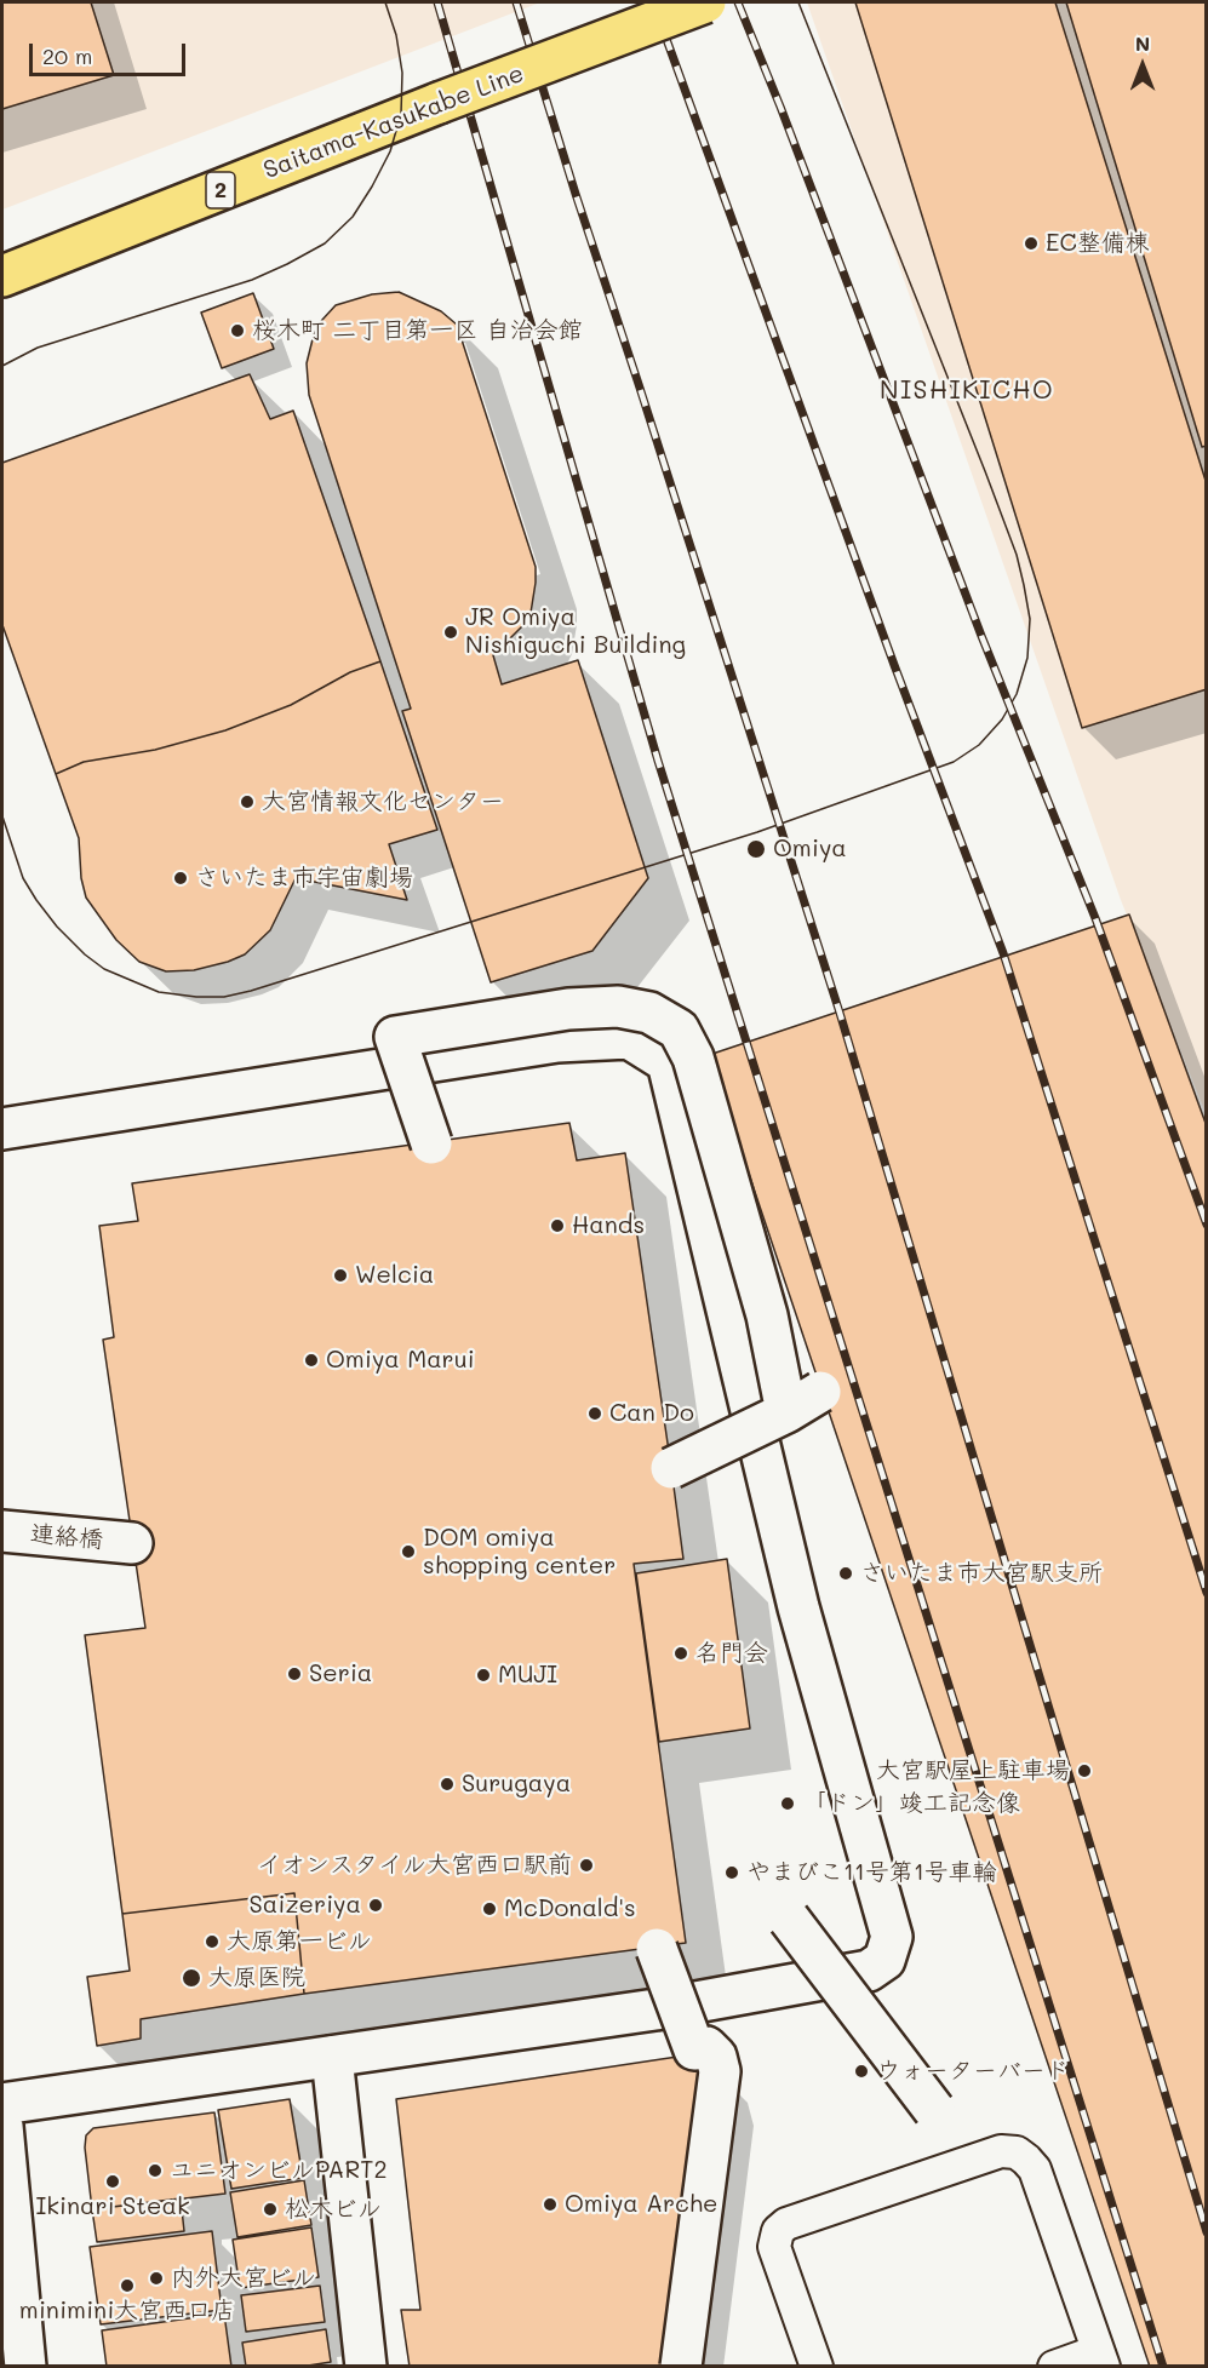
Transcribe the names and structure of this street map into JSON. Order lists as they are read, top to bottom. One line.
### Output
{"streets":{"main road":["Saitama-Kasukabe Line","2"],"street":["連絡橋"]},"districts":["NISHIKICHO"],"places":["EC整備棟","桜木町 二丁目第一区 自治会館","JR Omiya Nishiguchi Building","大宮情報文化センター","Omiya","さいたま市宇宙劇場","Hands","Welcia","Omiya Marui","Can Do","DOM omiya shopping center","さいたま市大宮駅支所","名門会","Seria","MUJI","大宮駅屋上駐車場","Surugaya","「ドン」竣工記念像","イオンスタイル大宮西口駅前","やまびこ11号第1号車輪","Saizeriya","McDonald's","大原第一ビル","大原医院","ウォーターバード","ユニオンビルPART2","Ikinari Steak","Omiya Arche","松木ビル","内外大宮ビル","minimini大宮西口店"],"scale_bar":"20 m","north":"top"}
